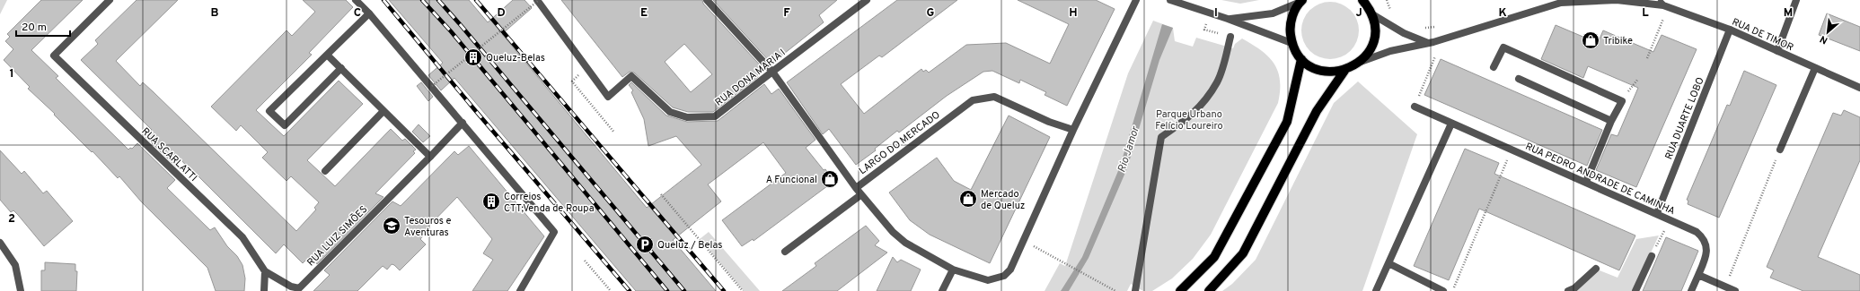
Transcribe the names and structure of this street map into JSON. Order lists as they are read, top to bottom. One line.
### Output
{"streets":{"street":["RUA DE TIMOR","RUA DONA MARIA I","RUA DUARTE LOBO","LARGO DO MERCADO","RUA SCARLATTI","RUA PEDRO ANDRADE DE CAMINHA","RUA LUIZ SIMÕES"]},"crossings":[["RUA DE TIMOR","RUA DUARTE LOBO"],["RUA DUARTE LOBO","RUA PEDRO ANDRADE DE CAMINHA"],["RUA SCARLATTI","RUA LUIZ SIMÕES"]],"water":["Rio Jamor"],"parks":["Parque Urbano Felício Loureiro"],"places":{"shop":["Tribike","A Funcional","Mercado de Queluz"],"building":["Queluz-Belas","Correios CTT;Venda de Roupa"],"school or university":["Tesouros e Aventuras"],"parking":["Queluz / Belas"]},"scale_bar":"20 m","north":"bottom left","grid":{"columns":["B","C","D","E","F","G","H","I","J","K","L","M"],"rows":["1","2"]}}
